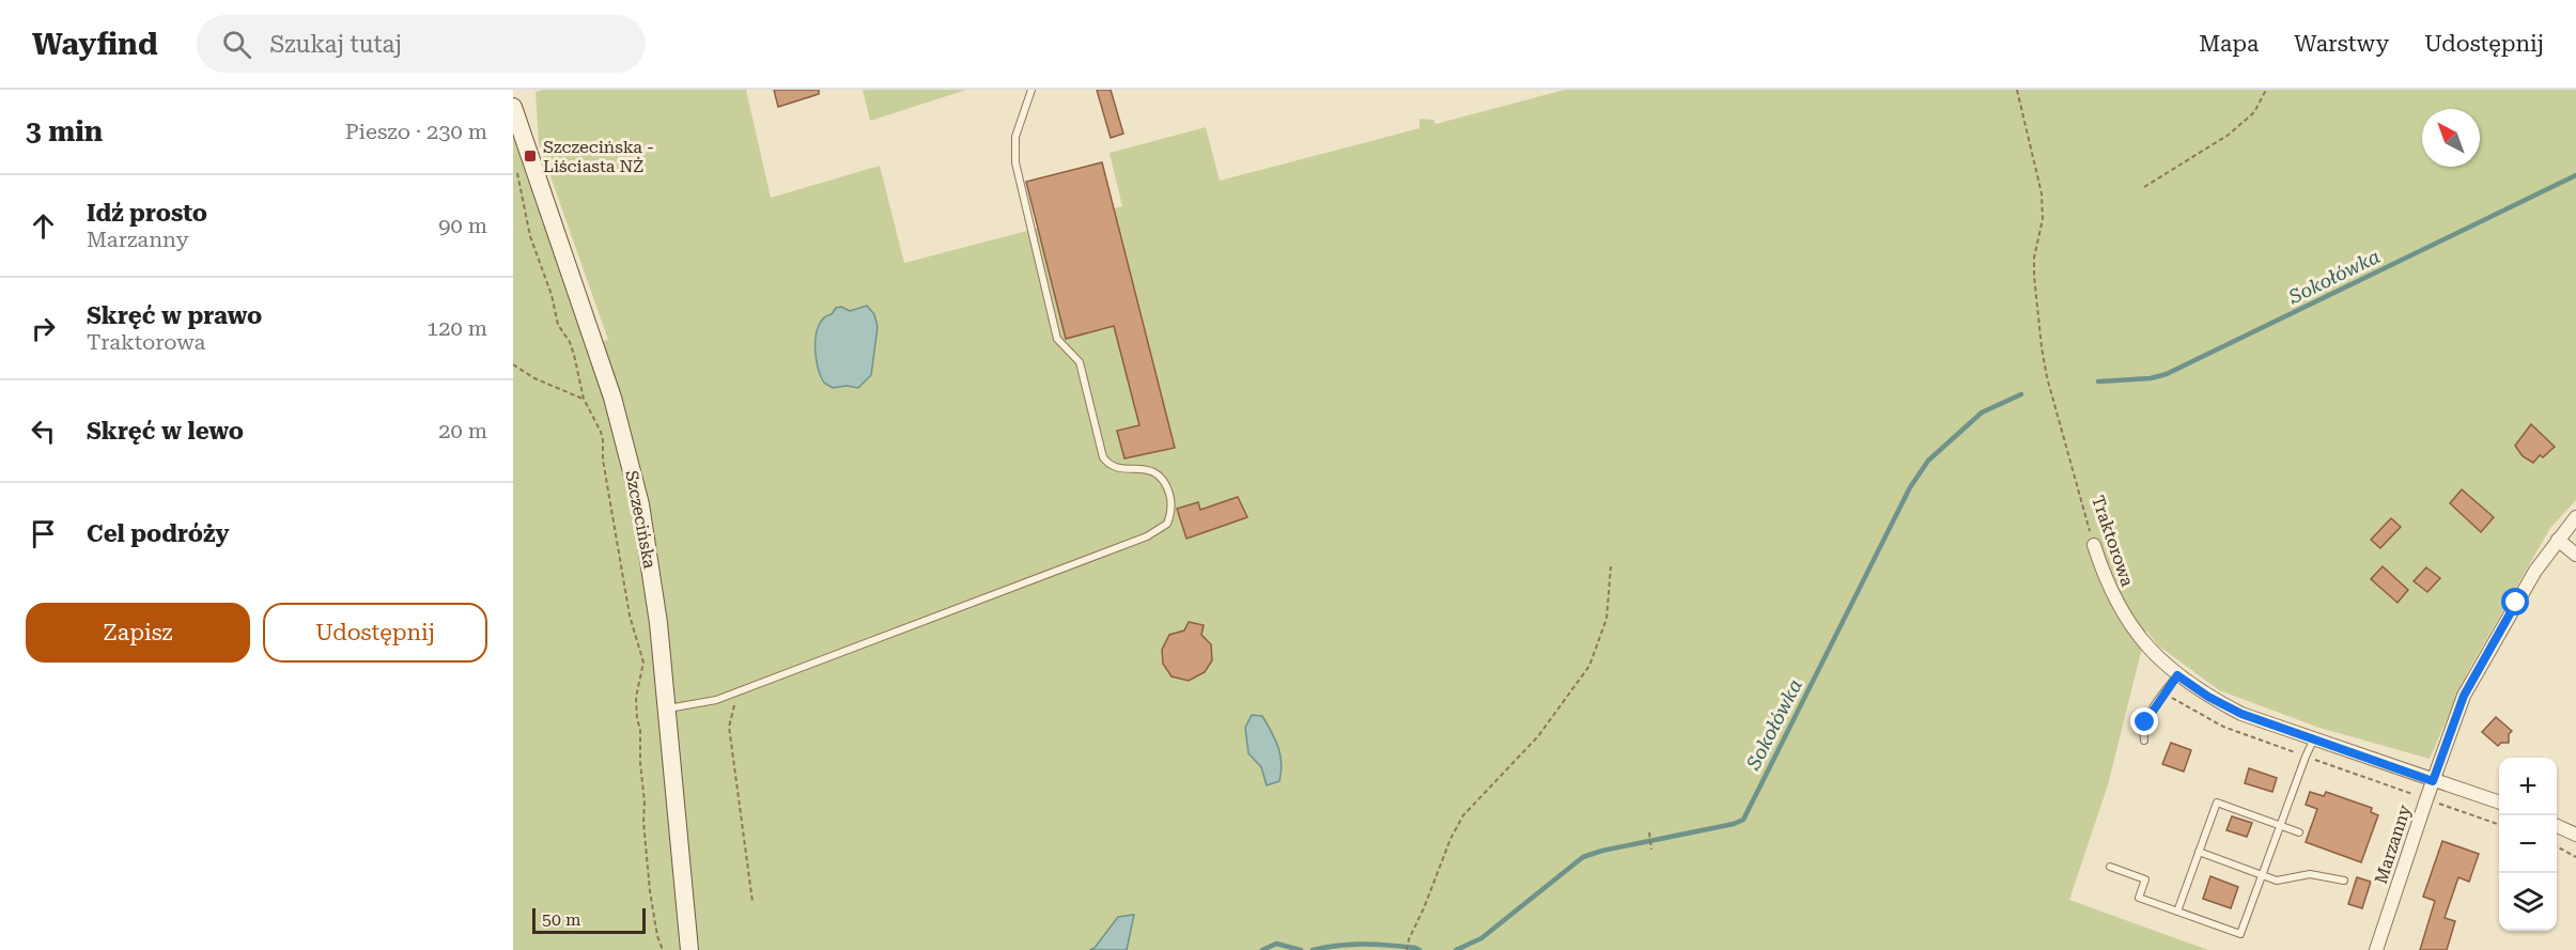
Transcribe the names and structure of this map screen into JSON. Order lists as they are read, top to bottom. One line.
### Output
{"streets":{"main road":["Szczecińska"],"street":["Traktorowa","Marzanny"]},"crossings":[["Traktorowa","Marzanny"]],"water":["Sokołówka"],"places":{"transit":["Szczecińska - Liściasta NŻ"]},"scale_bar":"50 m","north":"top left","page":{"header":"Wayfind","search":"Szukaj tutaj","nav":["Mapa","Warstwy","Udostępnij"],"heading":["3 min","Pieszo · 230 m"],"list":[["Idź prosto","Marzanny","90 m"],["Skręć w prawo","Traktorowa","120 m"],["Skręć w lewo","20 m"],"Cel podróży"],"buttons":["Zapisz","Udostępnij"],"map_buttons":["+","−"],"scale":"50 m"}}
